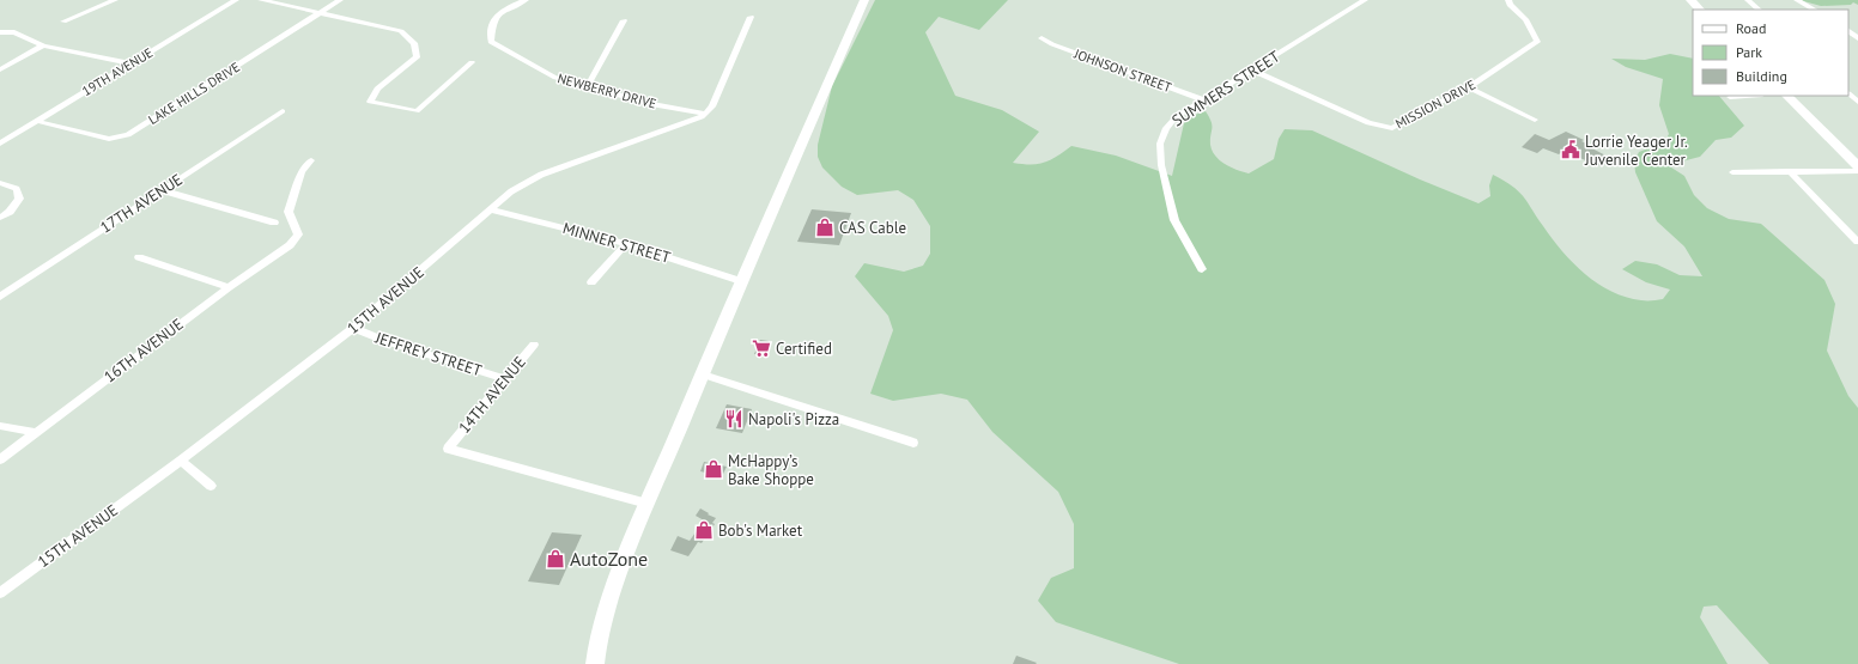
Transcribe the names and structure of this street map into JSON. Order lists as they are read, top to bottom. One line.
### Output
{"streets":{"street":["JOHNSON STREET","19TH AVENUE","SUMMERS STREET","NEWBERRY DRIVE","LAKE HILLS DRIVE","MISSION DRIVE","17TH AVENUE","MINNER STREET","15TH AVENUE","16TH AVENUE","JEFFREY STREET","14TH AVENUE"]},"crossings":[["JOHNSON STREET","SUMMERS STREET"],["19TH AVENUE","LAKE HILLS DRIVE"],["SUMMERS STREET","MISSION DRIVE"],["NEWBERRY DRIVE","15TH AVENUE"],["MINNER STREET","15TH AVENUE"],["15TH AVENUE","JEFFREY STREET"],["JEFFREY STREET","14TH AVENUE"]],"places":{"public building":["Lorrie Yeager Jr. Juvenile Center"],"shop":["CAS Cable","McHappy’s Bake Shoppe","Bob's Market","AutoZone"],"supermarket":["Certified"],"restaurant":["Napoli's Pizza"]},"legend":["Road","Park","Building"]}
